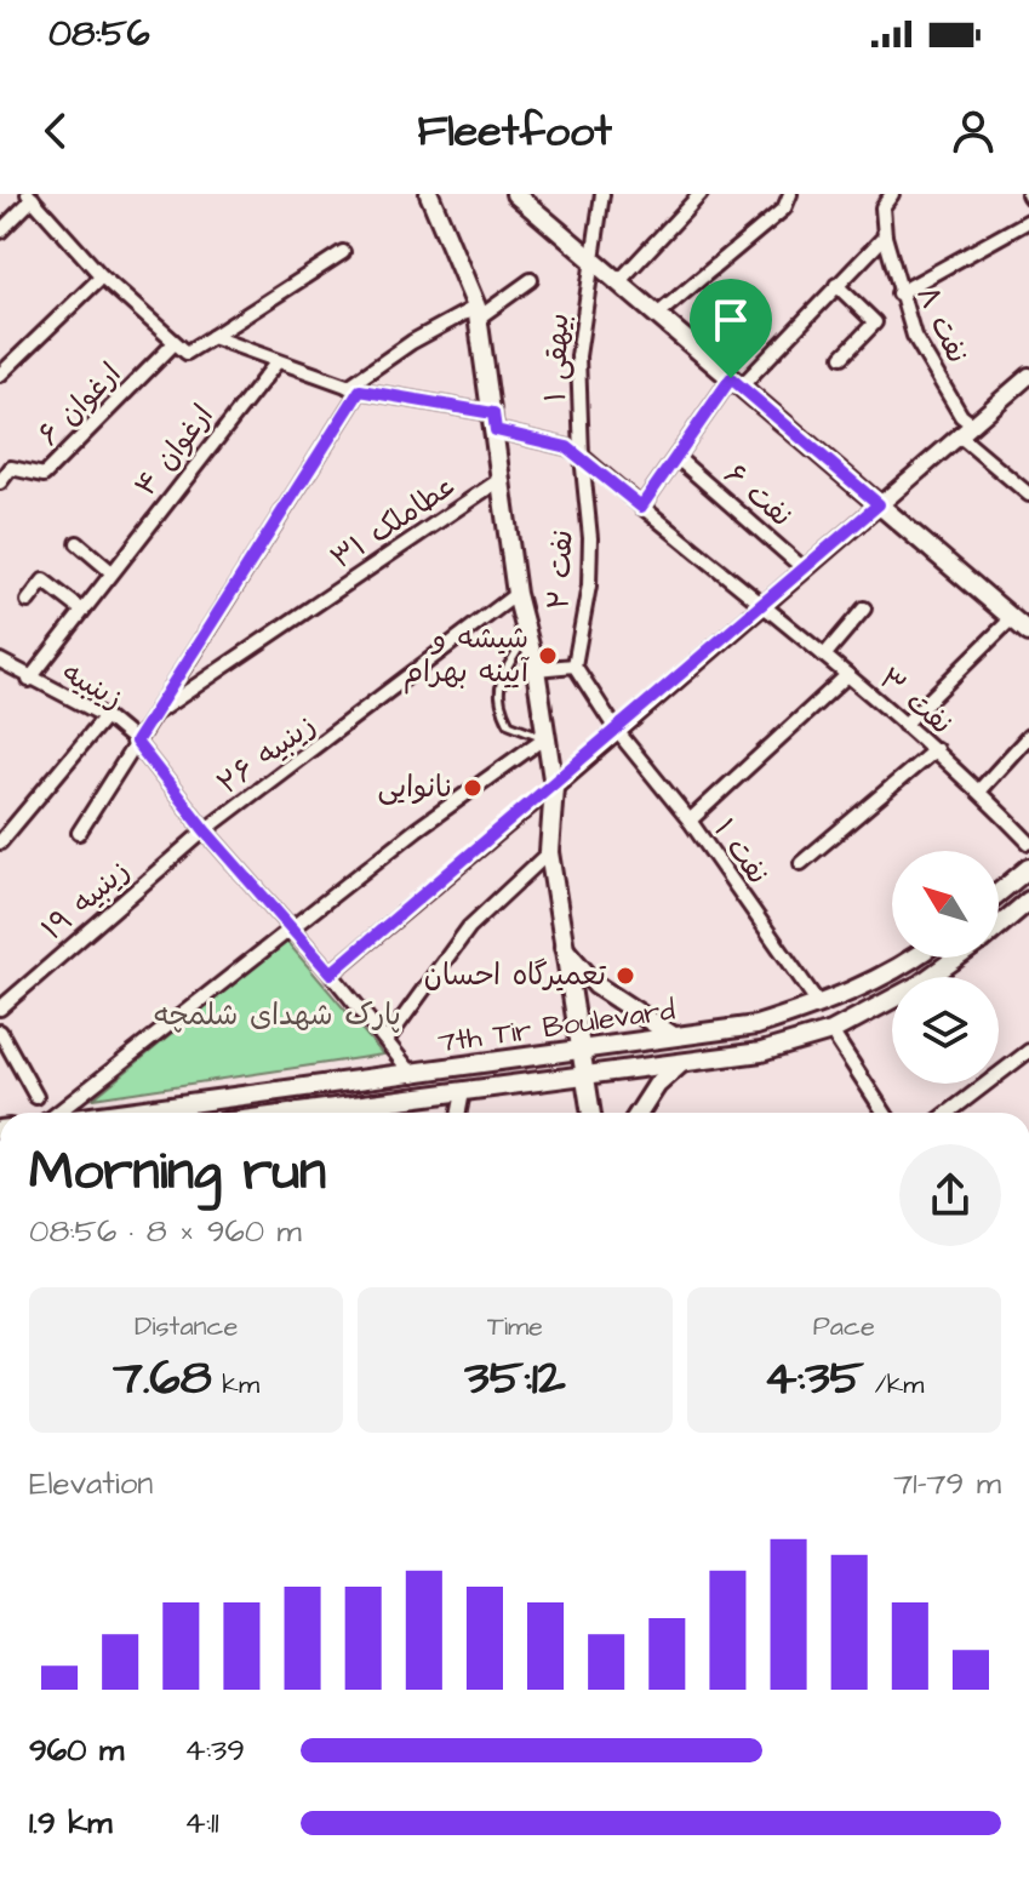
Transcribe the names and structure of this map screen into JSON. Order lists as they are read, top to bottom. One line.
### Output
{"streets":{"main road":["7th Tir Boulevard"],"street":["نفت ۸","بیهقی ۱","ارغوان ۶","ارغوان ۴","نفت ۶","عطاملک ۳۱","نفت ۲","زینبیه","نفت ۳","زینبیه ۲۶","نفت ۱","زینبیه ۱۹"]},"crossings":[["بیهقی ۱","نفت ۲"],["بیهقی ۱","نفت ۳"],["ارغوان ۴","زینبیه"],["ارغوان ۴","نفت ۳"],["نفت ۲","نفت ۳"],["زینبیه","زینبیه ۲۶"],["زینبیه","زینبیه ۱۹"],["زینبیه","7th Tir Boulevard"],["زینبیه ۲۶","زینبیه ۱۹"],["نفت ۱","7th Tir Boulevard"]],"parks":["پارک شهدای شلمچه"],"places":["شیشه و آیینه بهرام","نانوایی","تعمیرگاه احسان"],"north":"top left","page":{"status":"08:56","header":"Fleetfoot","heading":["Morning run","08:56 · 8 × 960 m"],"stats":[["Distance","7.68 km"],["Time","35:12"],["Pace","4:35 /km"]],"chart":["Elevation","71–79 m"],"list":[{"name":"960 m","note":"4:39"},{"name":"1.9 km","note":"4:11"}]}}
